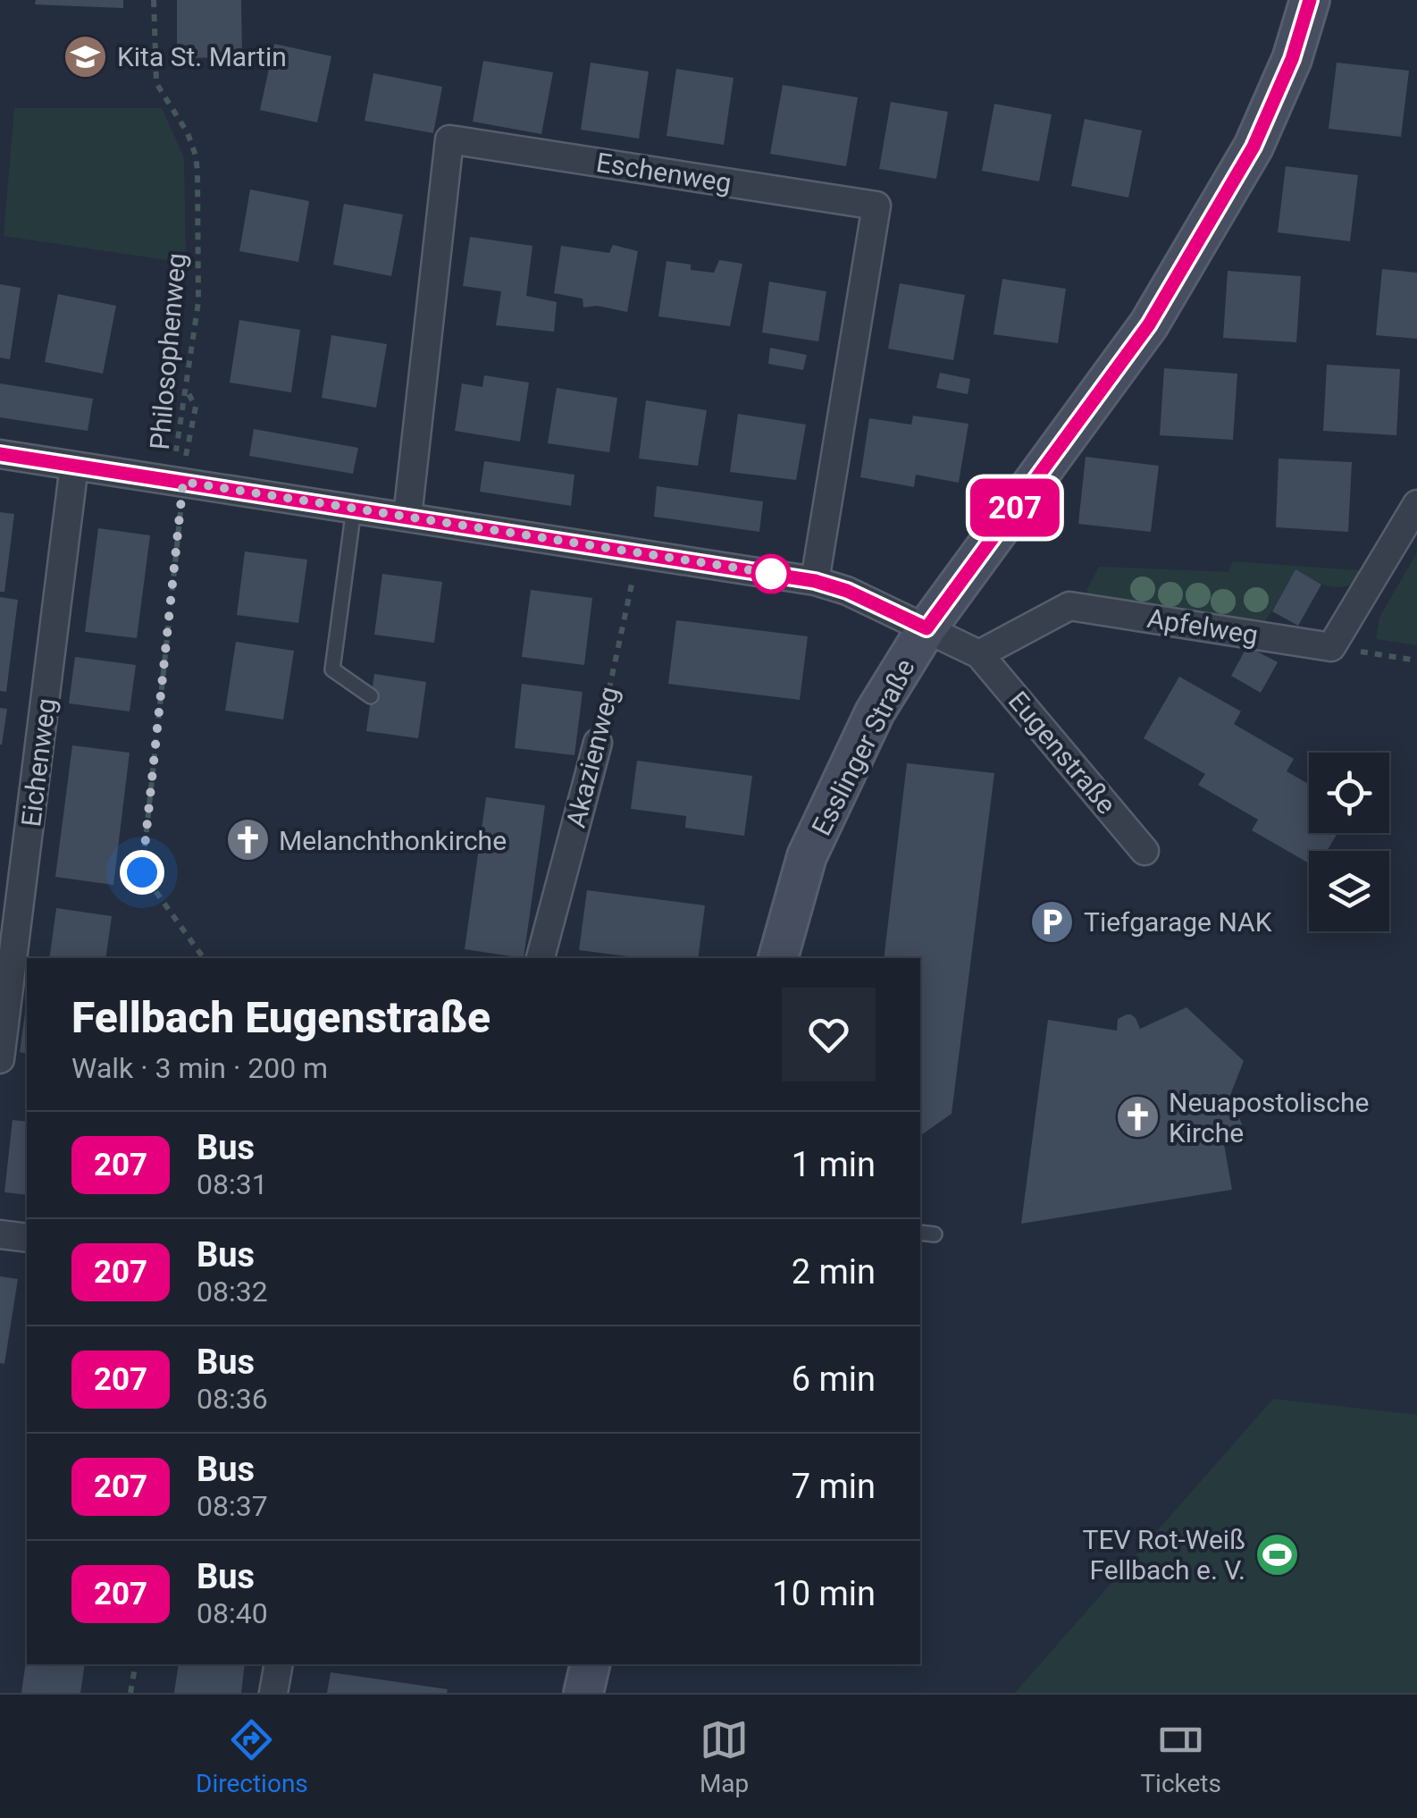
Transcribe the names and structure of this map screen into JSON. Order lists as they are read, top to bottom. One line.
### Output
{"streets":{"main road":["Esslinger Straße"],"street":["Eschenweg","Apfelweg","Eugenstraße","Akazienweg","Eichenweg"],"path":["Philosophenweg"]},"crossings":[["Apfelweg","Eugenstraße"]],"places":{"school or university":["Kita St. Martin"],"church":["Melanchthonkirche","Neuapostolische Kirche"],"parking":["Tiefgarage NAK"],"sports":["TEV Rot-Weiß Fellbach e. V."]},"lines":["bus line 207"],"page":{"on_map":"207","heading":["Fellbach Eugenstraße","Walk · 3 min · 200 m"],"list":[{"mark":"207","name":"Bus","note":"08:31","value":"1 min"},{"mark":"207","name":"Bus","note":"08:32","value":"2 min"},{"mark":"207","name":"Bus","note":"08:36","value":"6 min"},{"mark":"207","name":"Bus","note":"08:37","value":"7 min"},{"mark":"207","name":"Bus","note":"08:40","value":"10 min"}],"tabs":["Directions","Map","Tickets"]}}
